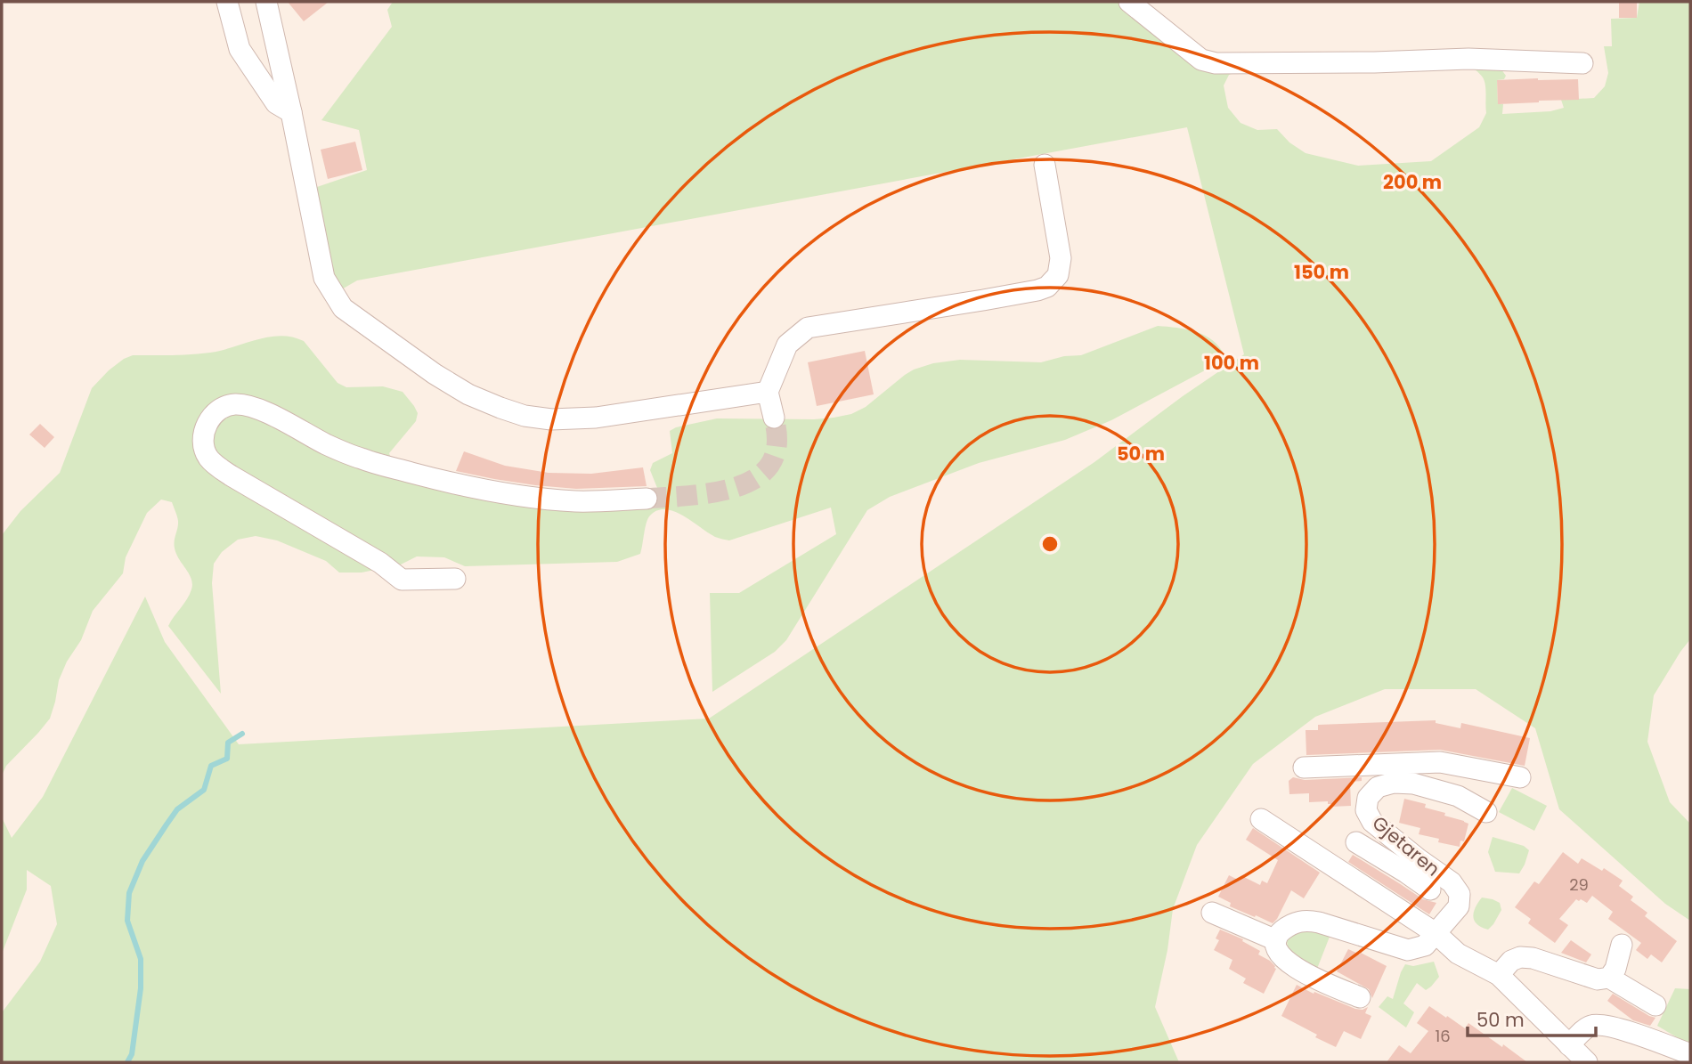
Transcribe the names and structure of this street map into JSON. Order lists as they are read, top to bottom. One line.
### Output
{"streets":{"street":["Gjetaren"]},"house_numbers":["29","16"],"scale_bar":"50 m","rings":["200 m","150 m","100 m","50 m"]}
